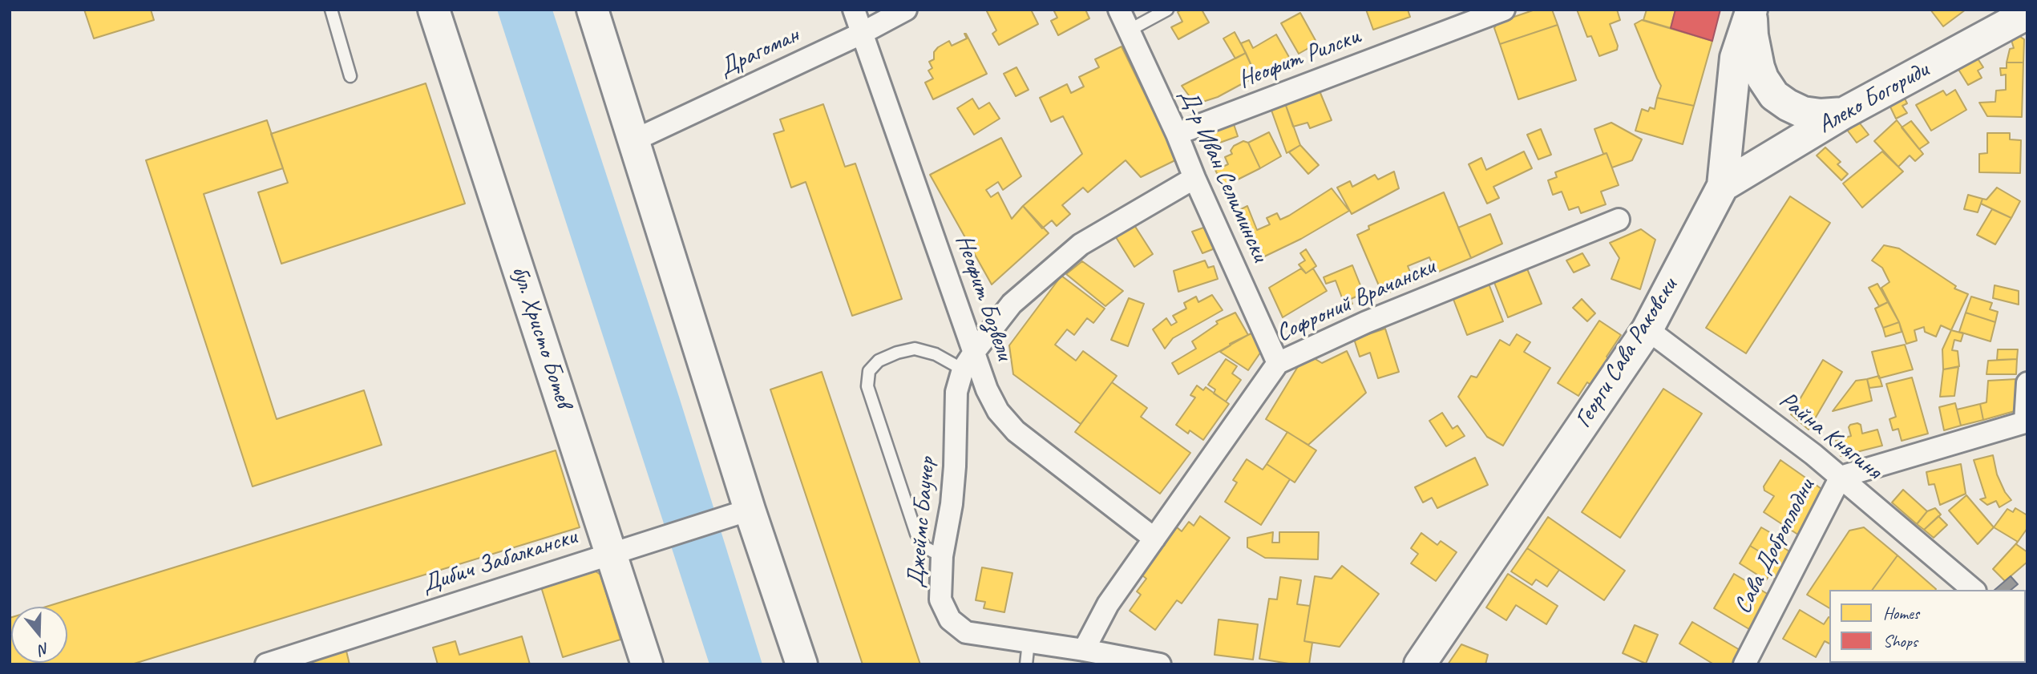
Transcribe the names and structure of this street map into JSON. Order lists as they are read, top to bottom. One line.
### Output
{"streets":{"main road":["Алеко Богориди","бул. Христо Ботев","Георги Сава Раковски"],"street":["Драгоман","Неофит Рилски","Д-р Иван Селимински","Неофит Бозвели","Софроний Врачански","Райна Княгиня","Джеймс Баучер","Сава Доброплодни","Дибич Забалкански"]},"crossings":[["Драгоман","Неофит Бозвели"],["Неофит Рилски","Д-р Иван Селимински"],["Алеко Богориди","Георги Сава Раковски"],["Д-р Иван Селимински","Софроний Врачански"],["Неофит Бозвели","Софроний Врачански"],["Неофит Бозвели","Джеймс Баучер"],["Софроний Врачански","Джеймс Баучер"],["бул. Христо Ботев","Дибич Забалкански"],["Георги Сава Раковски","Райна Княгиня"],["Райна Княгиня","Сава Доброплодни"]],"legend":["Homes","Shops"],"north":"bottom"}
